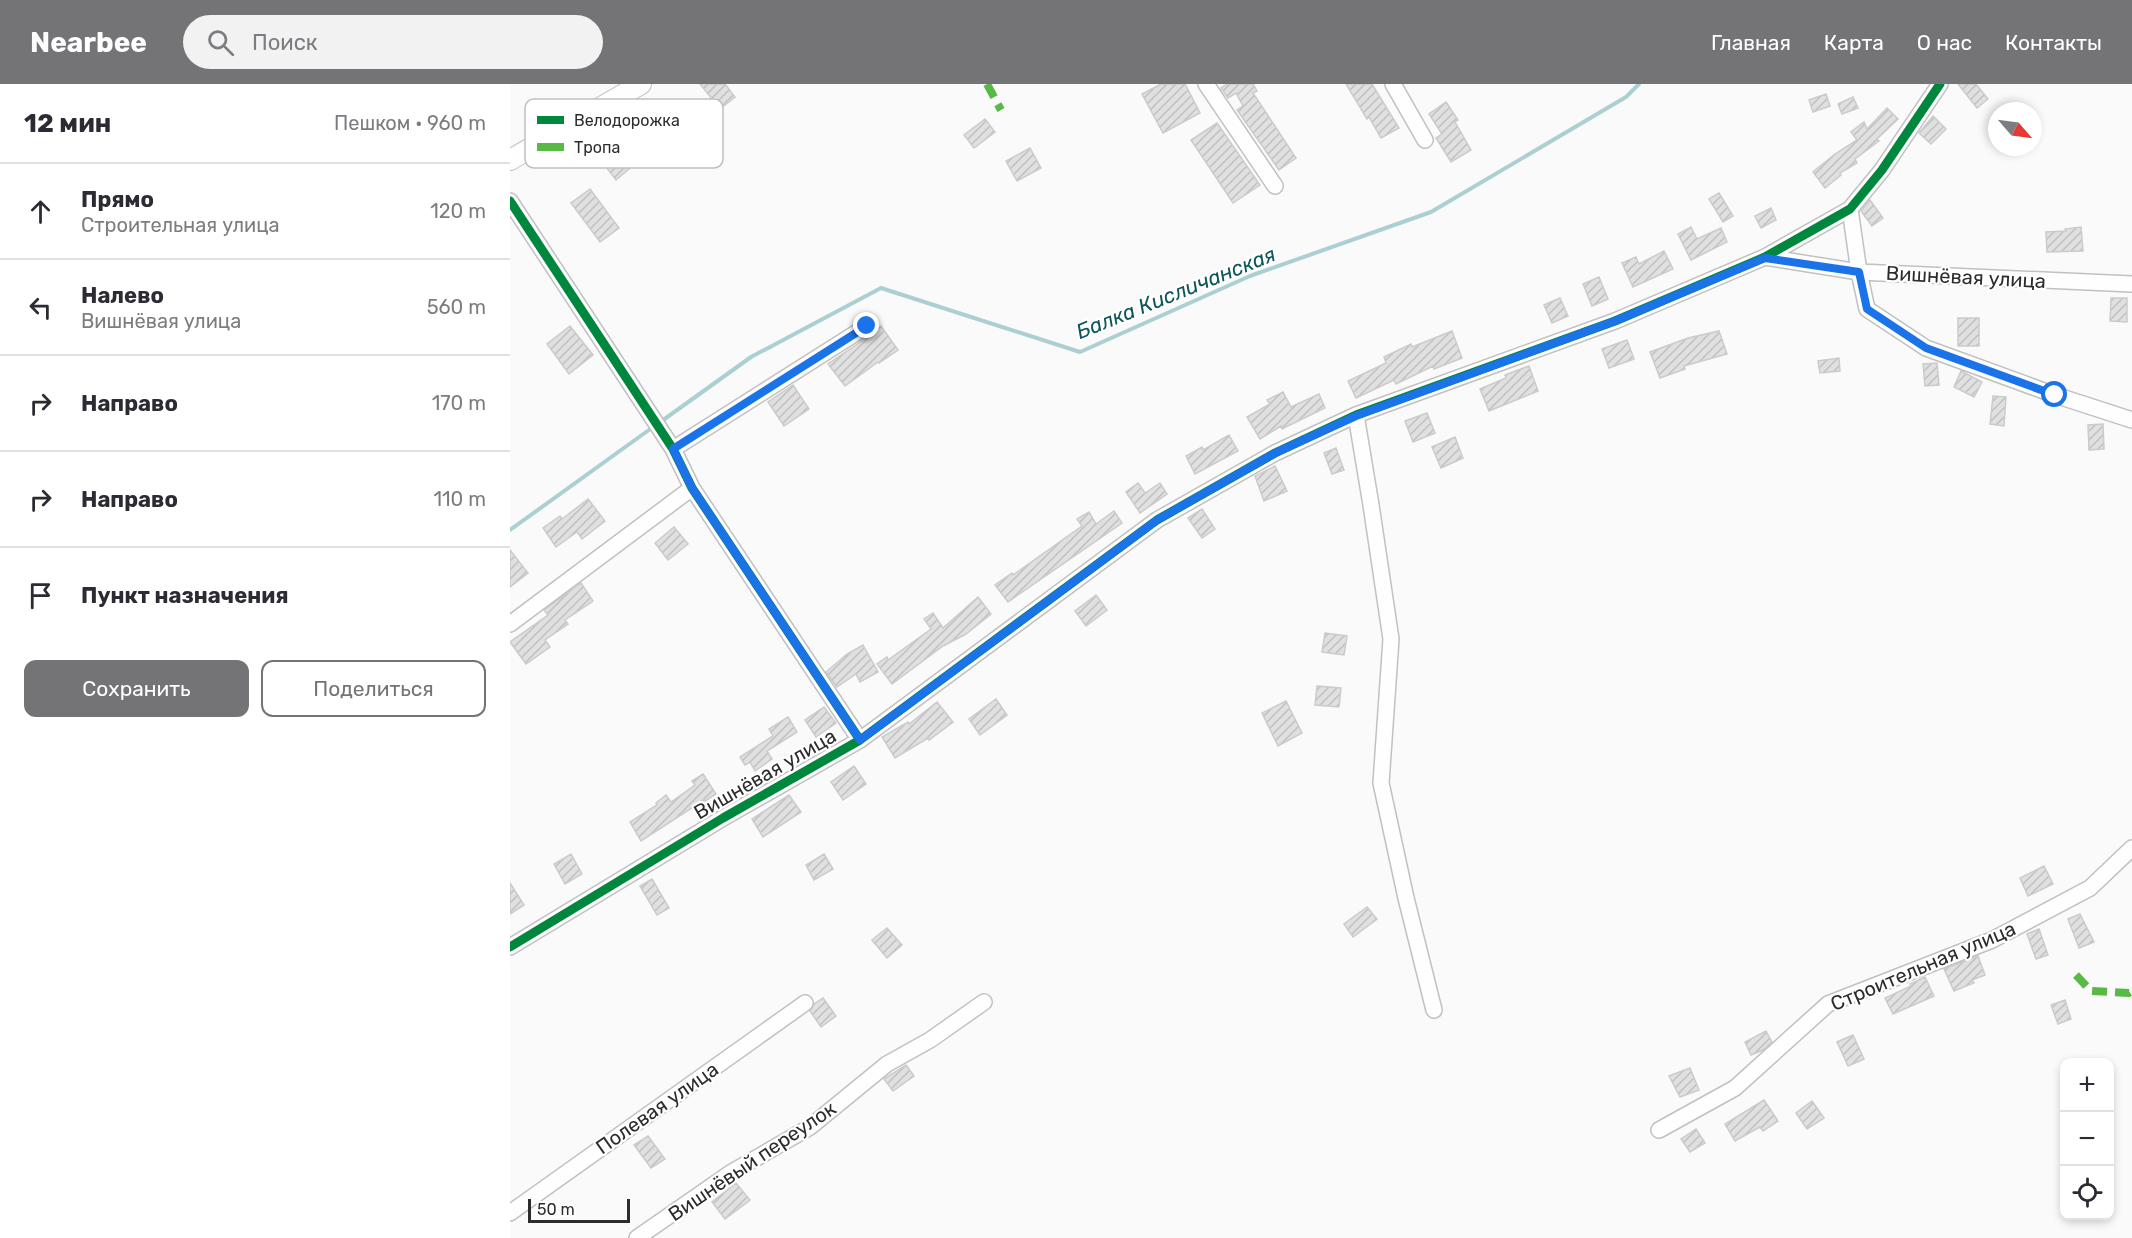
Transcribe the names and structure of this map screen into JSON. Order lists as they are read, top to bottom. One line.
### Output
{"streets":{"street":["Вишнёвая улица","Строительная улица","Полевая улица","Вишнёвый переулок"]},"water":["Балка Кисличанская"],"legend":["Велодорожка","Тропа"],"scale_bar":"50 m","north":"bottom right","page":{"header":"Nearbee","search":"Поиск","nav":["Главная","Карта","О нас","Контакты"],"heading":["12 мин","Пешком · 960 m"],"list":[["Прямо","Строительная улица","120 m"],["Налево","Вишнёвая улица","560 m"],["Направо","170 m"],["Направо","110 m"],"Пункт назначения"],"buttons":["Сохранить","Поделиться"],"map_buttons":["+","−"],"scale":"50 m"}}
